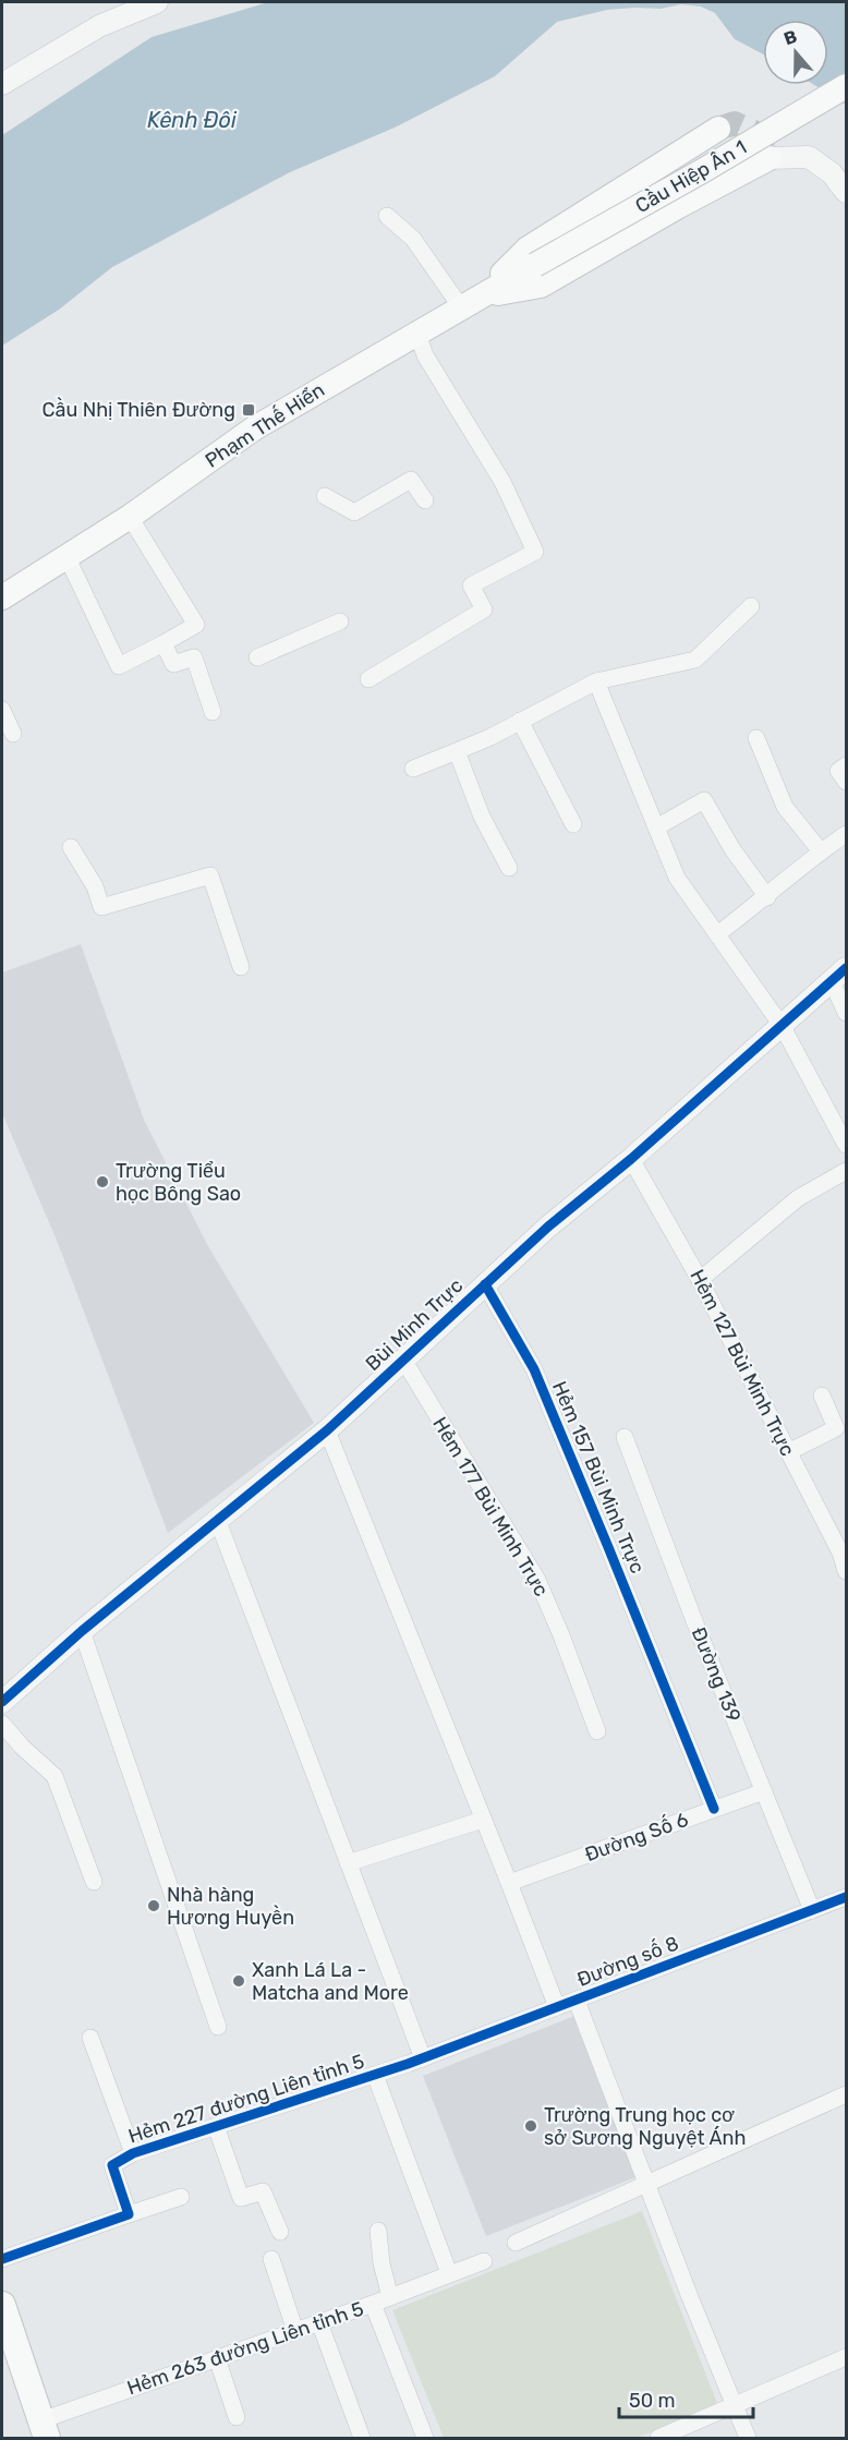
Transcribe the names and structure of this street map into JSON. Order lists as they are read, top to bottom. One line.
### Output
{"streets":{"main road":["Cầu Hiệp Ân 1","Phạm Thế Hiển"],"street":["Bùi Minh Trực","Hẻm 127 Bùi Minh Trực","Hẻm 157 Bùi Minh Trực","Hẻm 177 Bùi Minh Trực","Đường 139","Đường Số 6","Đường số 8","Hẻm 227 đường Liên tỉnh 5","Hẻm 263 đường Liên tỉnh 5"]},"crossings":[["Cầu Hiệp Ân 1","Phạm Thế Hiển"],["Bùi Minh Trực","Hẻm 127 Bùi Minh Trực"],["Bùi Minh Trực","Hẻm 157 Bùi Minh Trực"],["Bùi Minh Trực","Hẻm 177 Bùi Minh Trực"],["Hẻm 157 Bùi Minh Trực","Đường Số 6"],["Đường 139","Đường Số 6"],["Đường 139","Đường số 8"],["Đường số 8","Hẻm 227 đường Liên tỉnh 5"]],"water":["Kênh Đôi"],"places":{"transit":["Cầu Nhị Thiên Đường"],"other":["Trường Tiểu học Bông Sao","Nhà hàng Hương Huyền","Xanh Lá La - Matcha and More","Trường Trung học cơ sở Sương Nguyệt Ánh"]},"scale_bar":"50 m","north":"top"}
